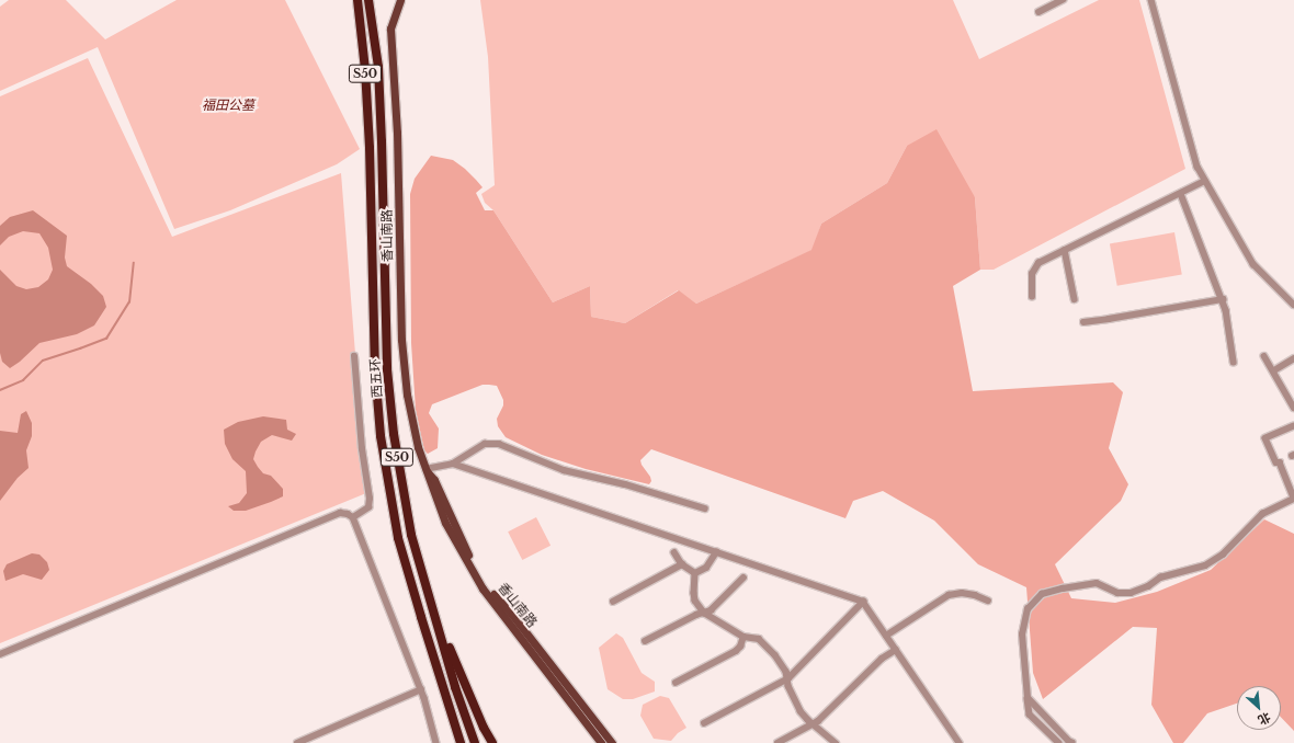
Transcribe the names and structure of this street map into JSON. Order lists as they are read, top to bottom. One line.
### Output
{"streets":{"highway":["S50","西五环"],"main road":["香山南路"]},"parks":["福田公墓"],"north":"bottom right"}
